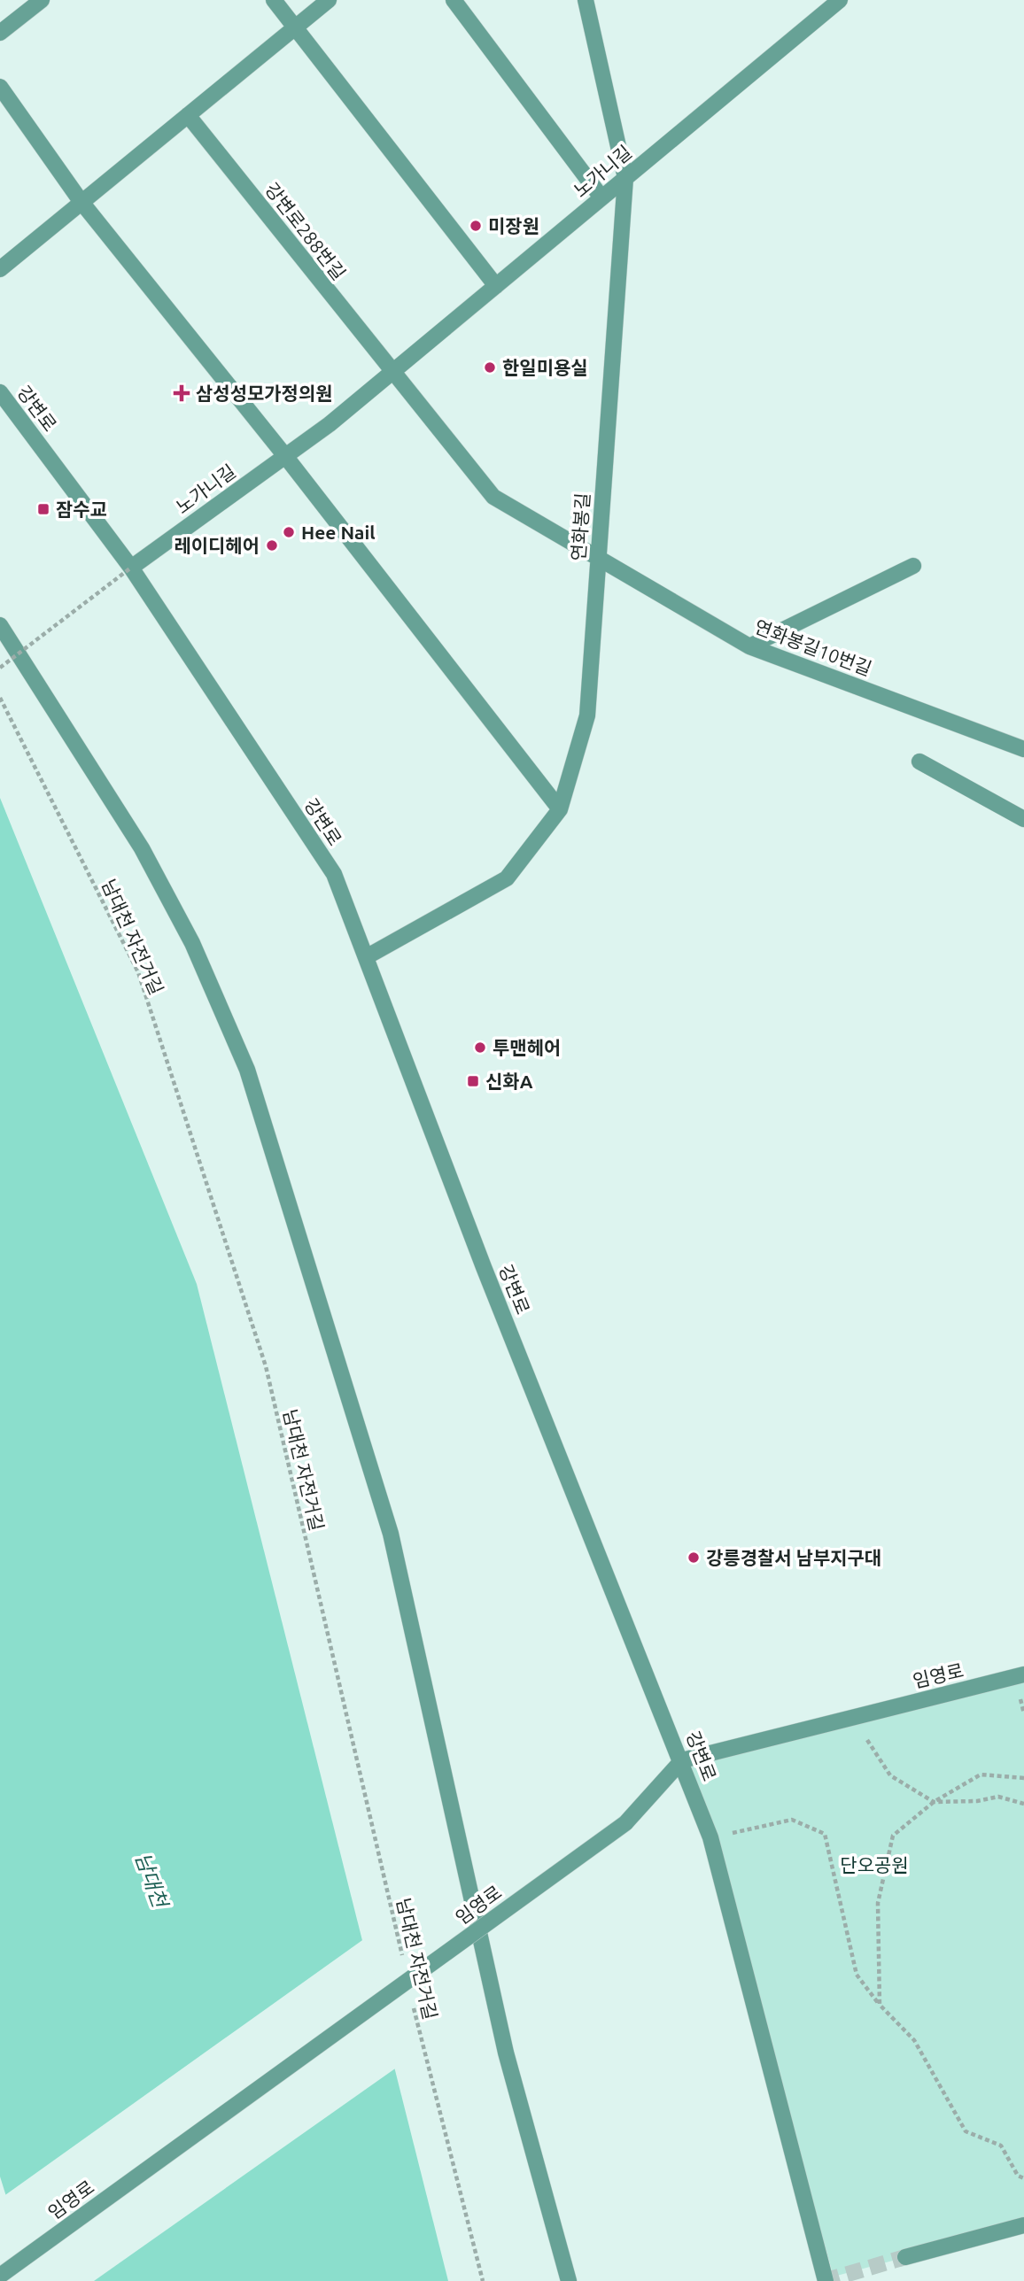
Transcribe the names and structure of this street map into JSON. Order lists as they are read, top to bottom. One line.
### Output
{"streets":{"street":["노가니길","강변로288번길","강변로","연화봉길","연화봉길10번길","임영로"],"path":["남대천 자전거길"]},"crossings":[["노가니길","강변로288번길"],["노가니길","강변로"],["노가니길","연화봉길"],["강변로","연화봉길"],["강변로","임영로"],["연화봉길","연화봉길10번길"]],"water":["남대천"],"parks":["단오공원"],"places":{"other":["미장원","한일미용실","Hee Nail","레이디헤어","투맨헤어","강릉경찰서 남부지구대"],"health":["삼성성모가정의원"],"transit":["잠수교","신화A"]}}
